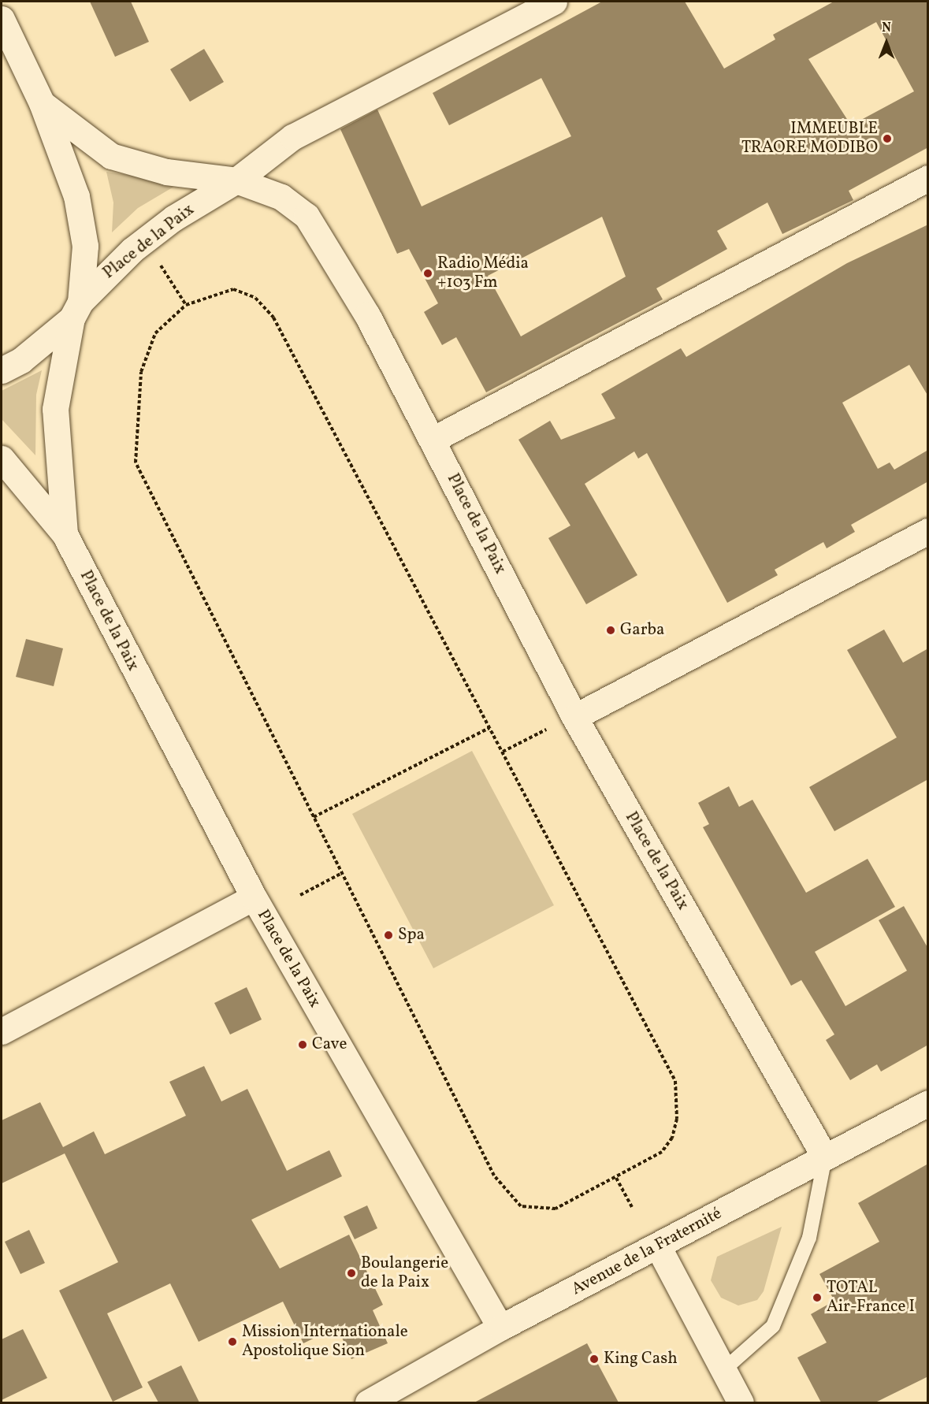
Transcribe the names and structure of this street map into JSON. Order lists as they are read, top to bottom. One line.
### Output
{"streets":{"main road":["Place de la Paix","Avenue de la Fraternité"]},"crossings":[["Place de la Paix","Avenue de la Fraternité"]],"places":["IMMEUBLE TRAORE MODIBO","Radio Média +103 Fm","Garba","Spa","Cave","Boulangerie de la Paix","TOTAL Air-France I","Mission Internationale Apostolique Sion","King Cash"],"north":"top"}
